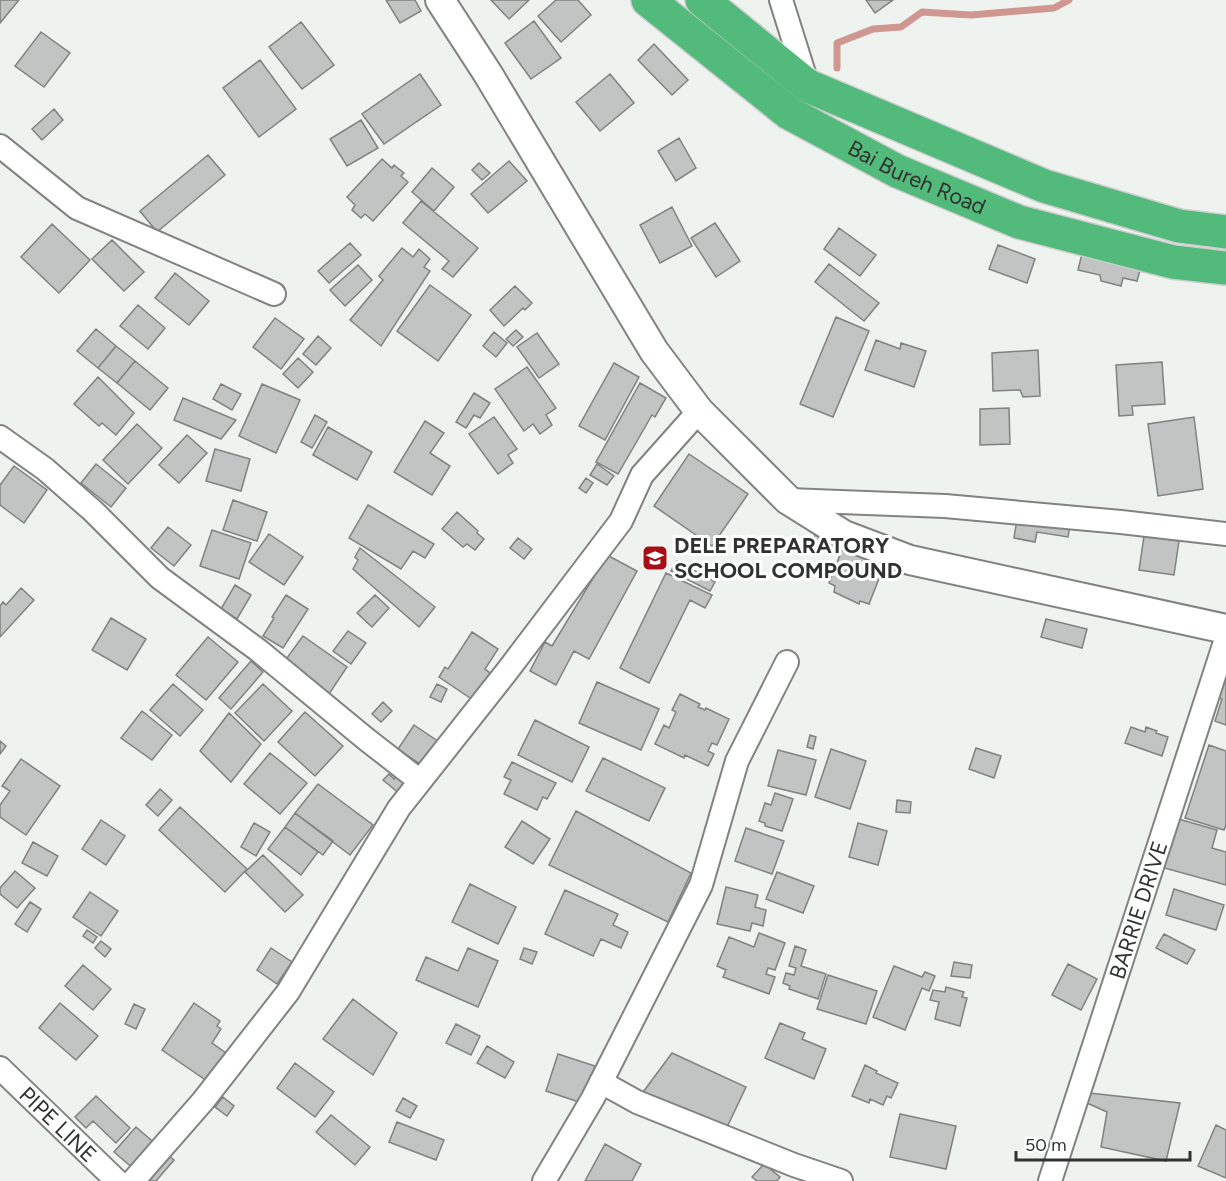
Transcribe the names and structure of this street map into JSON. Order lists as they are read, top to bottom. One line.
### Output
{"streets":{"highway":["Bai Bureh Road"],"street":["BARRIE DRIVE","PIPE LINE"]},"places":{"school or university":["DELE PREPARATORY SCHOOL COMPOUND"]},"scale_bar":"50 m"}
